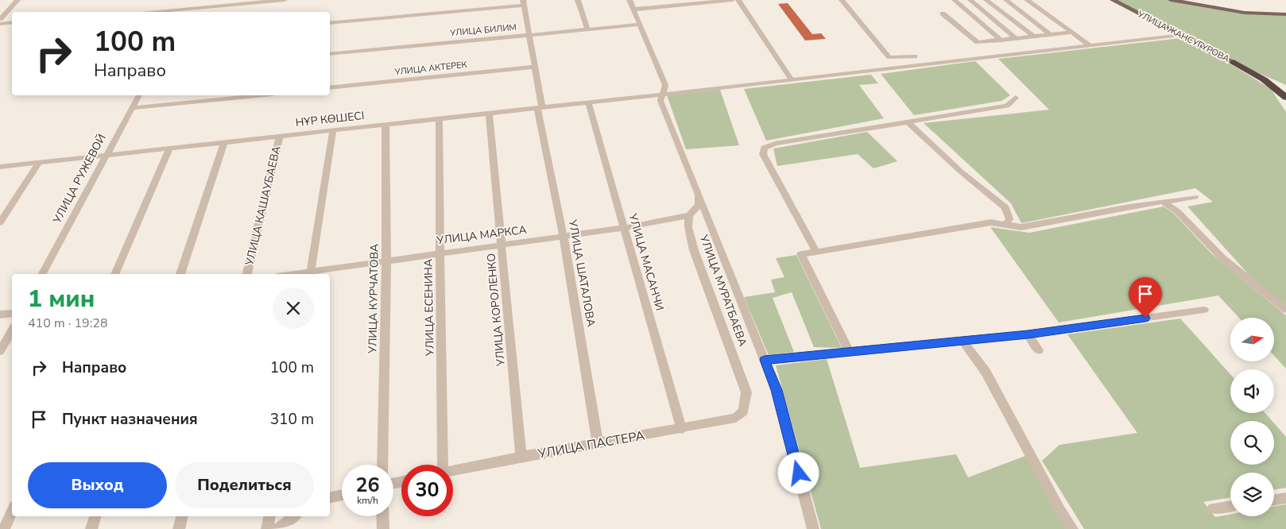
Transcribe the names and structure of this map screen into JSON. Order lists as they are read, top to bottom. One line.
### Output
{"streets":{"main road":["УЛИЦА ЖАНСУГУРОВА"],"street":["УЛИЦА БИЛИМ","УЛИЦА АКТЕРЕК","НҰР КӨШЕСІ","УЛИЦА РУЖЕВОЙ","УЛИЦА КАШАУБАЕВА","УЛИЦА МАРКСА","УЛИЦА МАСАНЧИ","УЛИЦА ШАТАЛОВА","УЛИЦА МУРАТБАЕВА","УЛИЦА КУРЧАТОВА","УЛИЦА ЕСЕНИНА","УЛИЦА КОРОЛЕНКО","УЛИЦА ПАСТЕРА"]},"crossings":[["УЛИЦА БИЛИМ","УЛИЦА ШАТАЛОВА"],["УЛИЦА ЖАНСУГУРОВА","НҰР КӨШЕСІ"],["УЛИЦА АКТЕРЕК","УЛИЦА ШАТАЛОВА"],["НҰР КӨШЕСІ","УЛИЦА РУЖЕВОЙ"],["НҰР КӨШЕСІ","УЛИЦА КАШАУБАЕВА"],["НҰР КӨШЕСІ","УЛИЦА МАСАНЧИ"],["НҰР КӨШЕСІ","УЛИЦА ШАТАЛОВА"],["НҰР КӨШЕСІ","УЛИЦА КУРЧАТОВА"],["НҰР КӨШЕСІ","УЛИЦА ЕСЕНИНА"],["НҰР КӨШЕСІ","УЛИЦА КОРОЛЕНКО"],["УЛИЦА МАРКСА","УЛИЦА МАСАНЧИ"],["УЛИЦА МАРКСА","УЛИЦА ШАТАЛОВА"],["УЛИЦА МАРКСА","УЛИЦА МУРАТБАЕВА"],["УЛИЦА МАРКСА","УЛИЦА КУРЧАТОВА"],["УЛИЦА МАРКСА","УЛИЦА ЕСЕНИНА"],["УЛИЦА МАРКСА","УЛИЦА КОРОЛЕНКО"],["УЛИЦА МАСАНЧИ","УЛИЦА ПАСТЕРА"],["УЛИЦА ШАТАЛОВА","УЛИЦА ПАСТЕРА"],["УЛИЦА МУРАТБАЕВА","УЛИЦА ПАСТЕРА"],["УЛИЦА КОРОЛЕНКО","УЛИЦА ПАСТЕРА"]],"north":"right","page":{"turn":["100 m","Направо"],"heading":["1 мин","410 m · 19:28"],"list":[{"name":"Направо","value":"100 m"},{"name":"Пункт назначения","value":"310 m"}],"buttons":["Выход","Поделиться"],"speed":"26 km/h","limit":"30"}}
